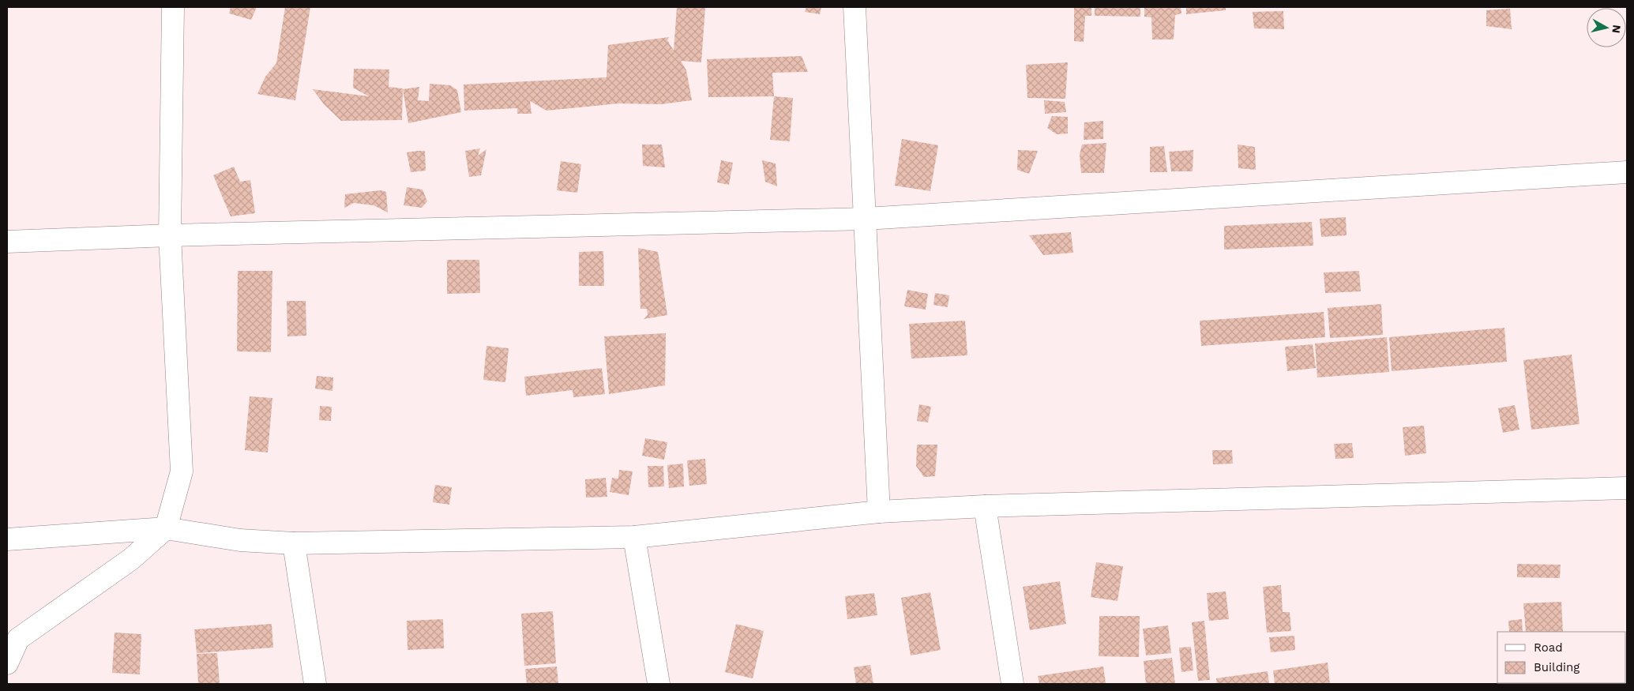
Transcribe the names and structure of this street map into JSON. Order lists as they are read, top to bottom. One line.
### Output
{"legend":["Road","Building"],"north":"right"}
